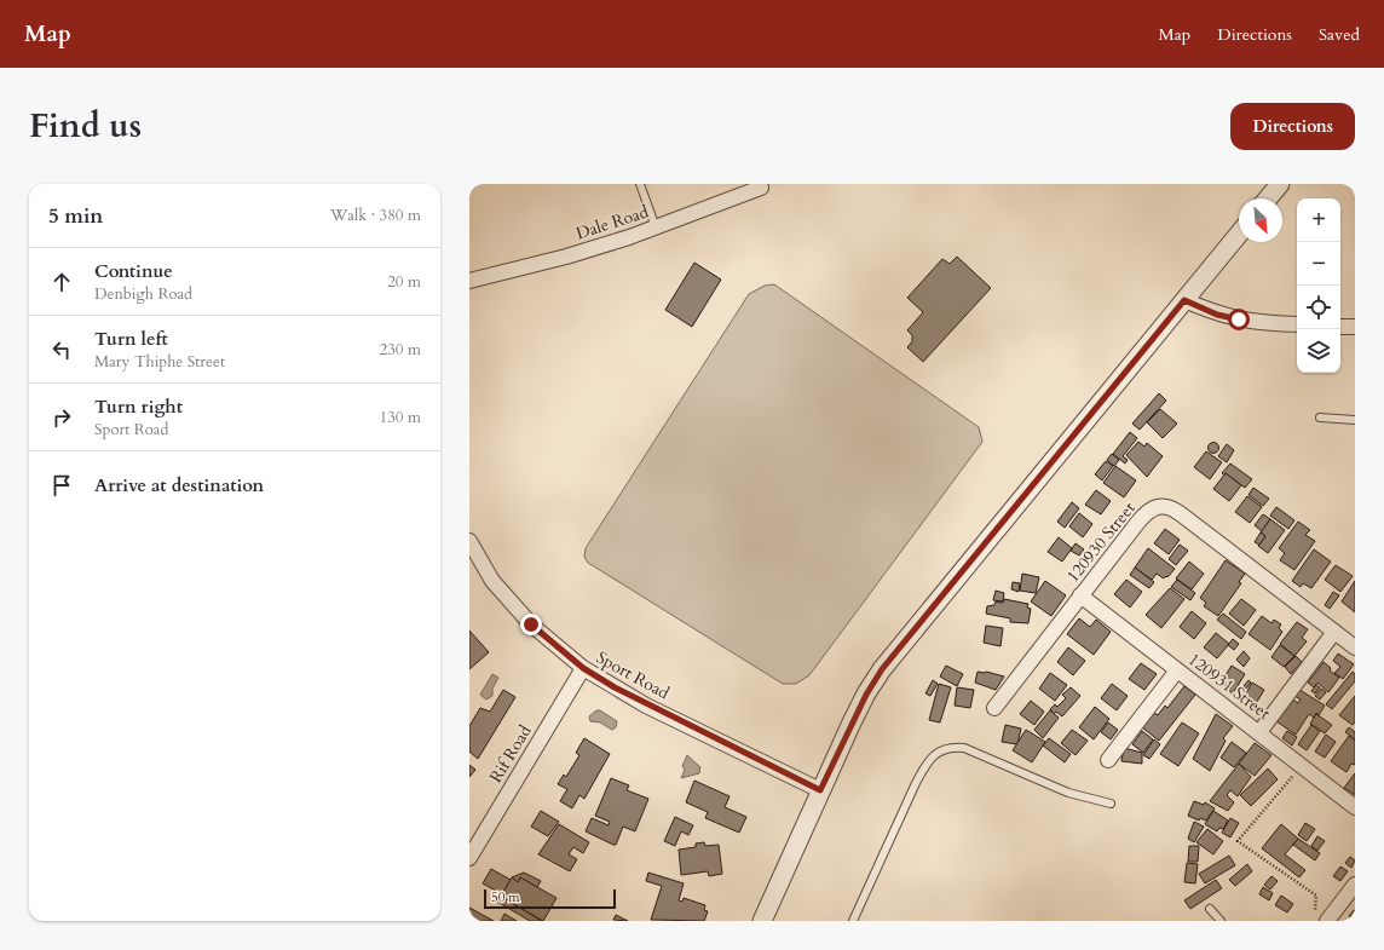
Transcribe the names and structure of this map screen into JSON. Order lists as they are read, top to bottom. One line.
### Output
{"streets":{"street":["Dale Road","120930 Street","Sport Road","120931 Street","Rif Road"]},"crossings":[["120930 Street","120931 Street"],["Sport Road","Rif Road"]],"scale_bar":"50 m","north":"bottom right","page":{"header":"Map","nav":["Map","Directions","Saved"],"title":"Find us","buttons":"Directions","heading":["5 min","Walk · 380 m"],"map_buttons":["+","−"],"list":[["Continue","Denbigh Road","20 m"],["Turn left","Mary Thiphe Street","230 m"],["Turn right","Sport Road","130 m"],"Arrive at destination"],"scale":"50 m"}}
